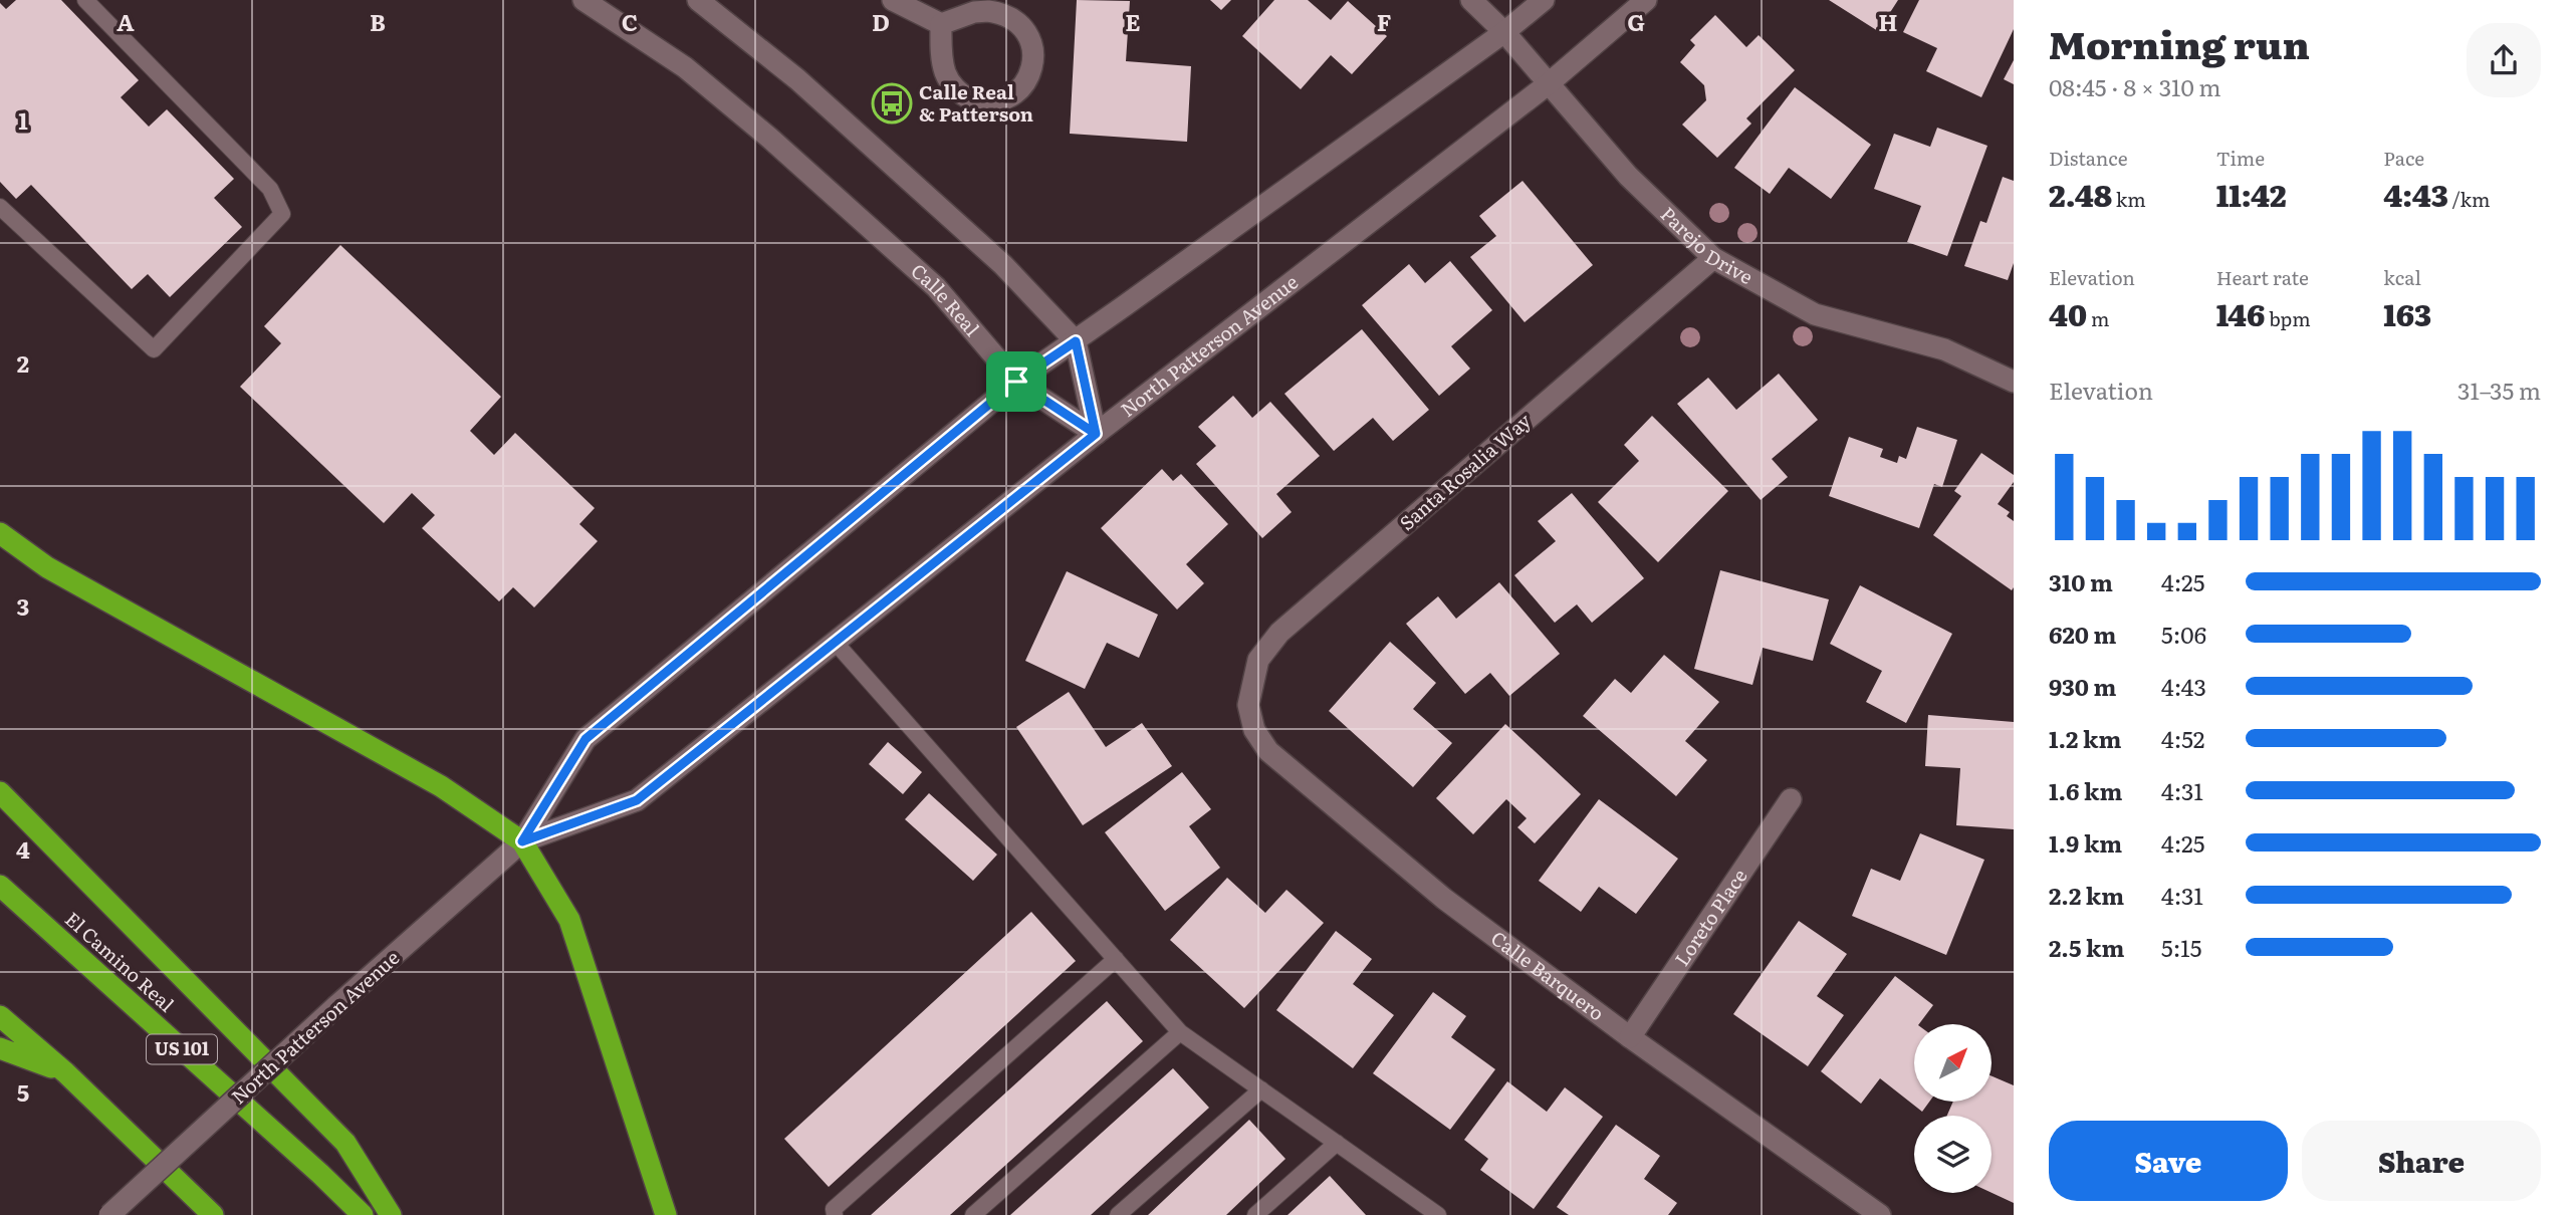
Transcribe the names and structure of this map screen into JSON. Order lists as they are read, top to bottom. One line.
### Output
{"streets":{"highway":["El Camino Real","US 101"],"main road":["Parejo Drive","Calle Real","North Patterson Avenue","Santa Rosalia Way","Loreto Place","Calle Barquero"]},"crossings":[["Parejo Drive","North Patterson Avenue"],["Parejo Drive","Santa Rosalia Way"],["Calle Real","North Patterson Avenue"],["Santa Rosalia Way","Calle Barquero"],["Loreto Place","Calle Barquero"]],"places":{"bus stop":["Calle Real & Patterson"]},"north":"top right","page":{"heading":["Morning run","08:45 · 8 × 310 m"],"stats":[["Distance","2.48 km"],["Time","11:42"],["Pace","4:43 /km"],["Elevation","40 m"],["Heart rate","146 bpm"],["kcal","163"]],"chart":["Elevation","31–35 m"],"list":[{"name":"310 m","note":"4:25"},{"name":"620 m","note":"5:06"},{"name":"930 m","note":"4:43"},{"name":"1.2 km","note":"4:52"},{"name":"1.6 km","note":"4:31"},{"name":"1.9 km","note":"4:25"},{"name":"2.2 km","note":"4:31"},{"name":"2.5 km","note":"5:15"}],"buttons":["Save","Share"]},"grid":{"columns":["A","B","C","D","E","F","G","H"],"rows":["1","2","3","4","5"]}}
